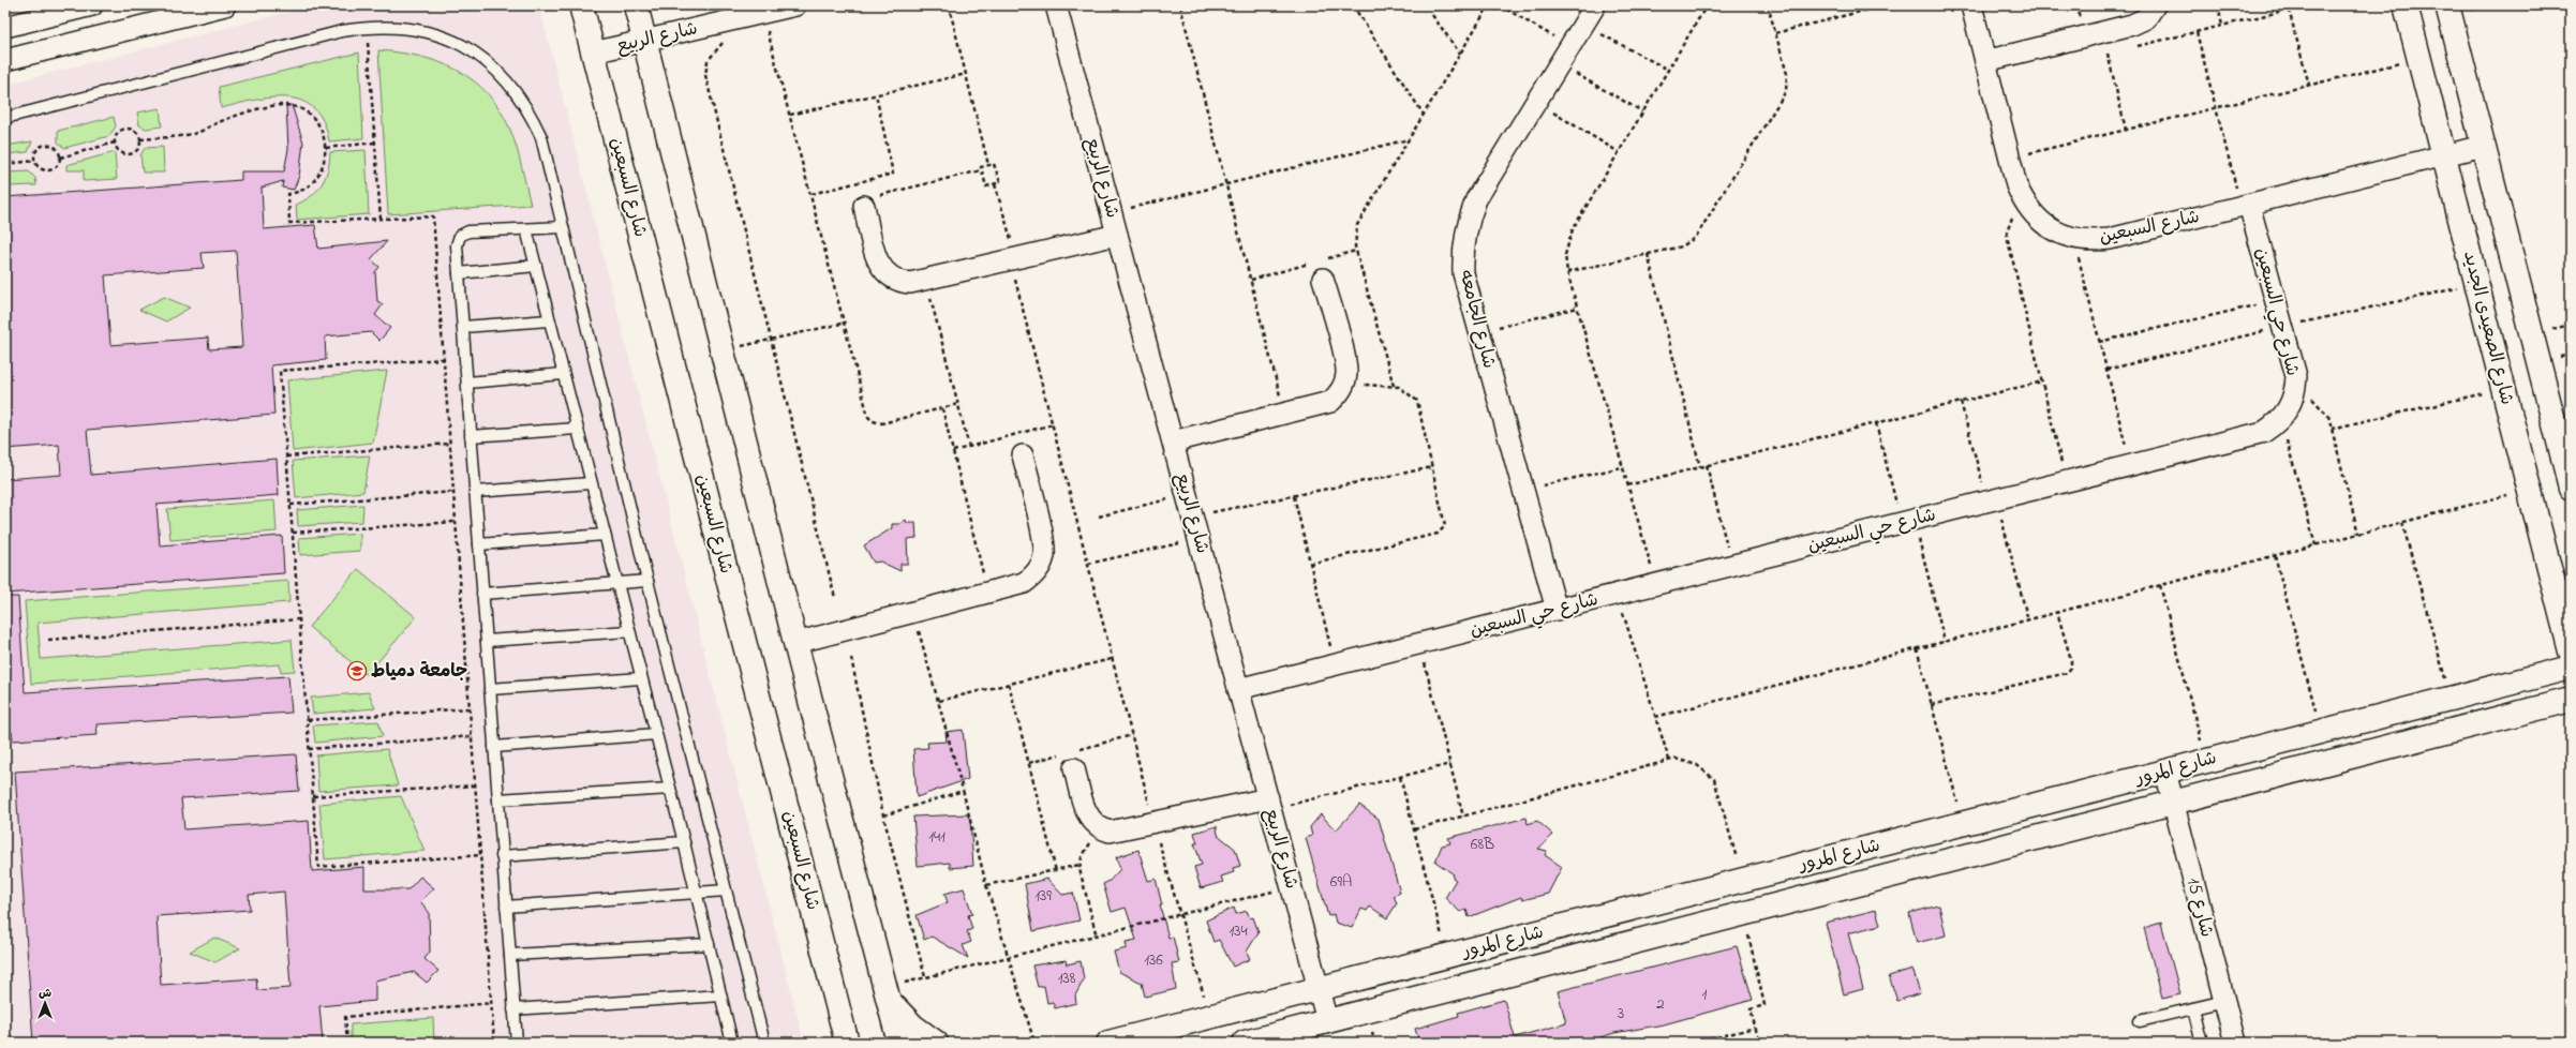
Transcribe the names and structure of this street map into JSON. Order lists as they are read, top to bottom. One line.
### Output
{"streets":{"street":["شارع الربيع","شارع السبعين","شارع حي السبعين","شارع الجامعه","شارع الصعيدى الجديد","شارع المرور","شارع 15"]},"crossings":[["شارع الربيع","شارع السبعين"],["شارع الربيع","شارع حي السبعين"],["شارع الربيع","شارع المرور"],["شارع السبعين","شارع حي السبعين"],["شارع السبعين","شارع الصعيدى الجديد"],["شارع حي السبعين","شارع الجامعه"],["شارع المرور","شارع 15"]],"places":{"school or university":["جامعة دمياط"]},"house_numbers":["141","68B","69A","139","134","136","138","1","2","3"],"north":"top"}
